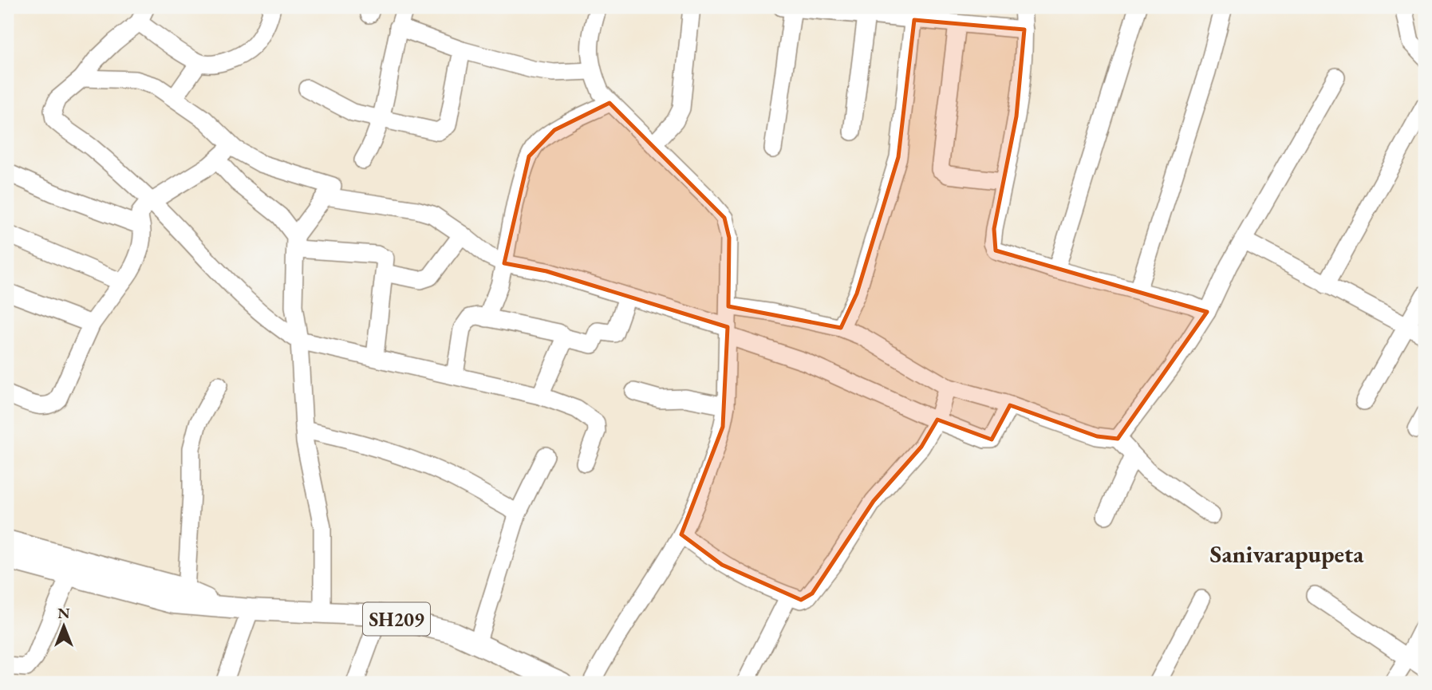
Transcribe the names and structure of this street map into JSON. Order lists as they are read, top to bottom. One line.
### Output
{"streets":{"main road":["SH209"]},"districts":["Sanivarapupeta"],"north":"top"}
